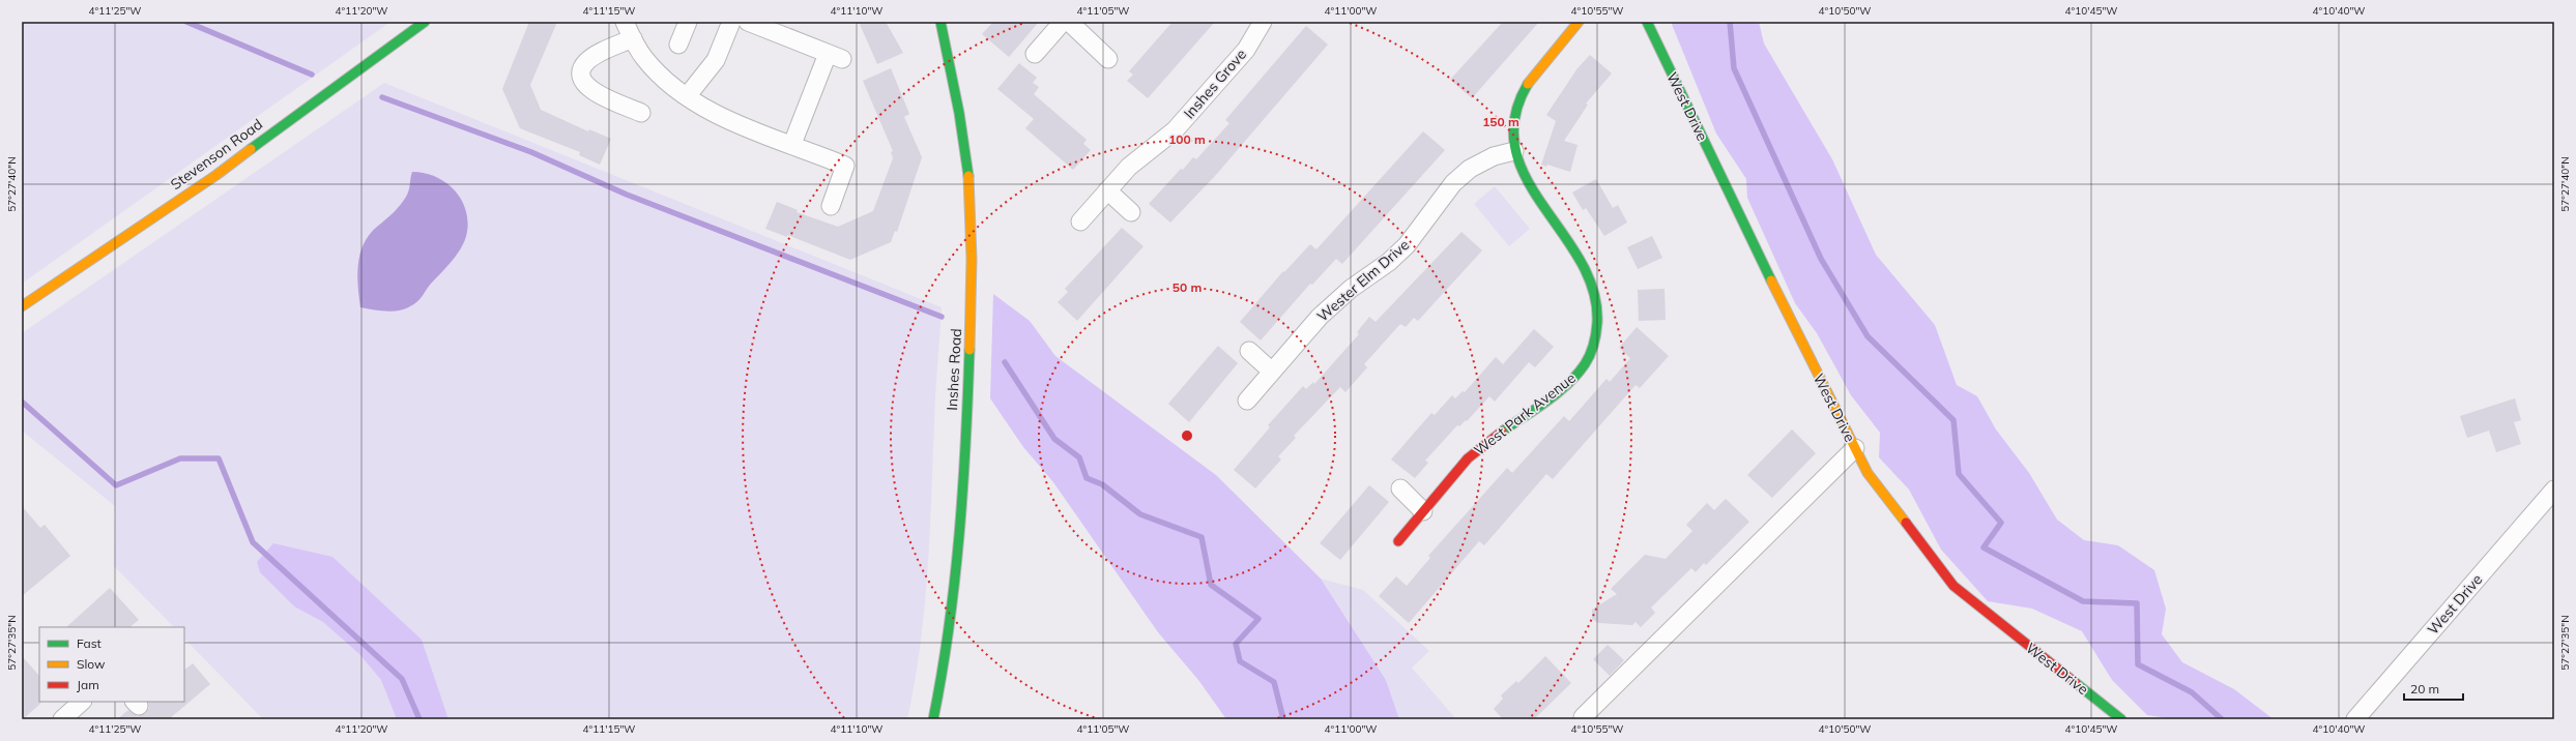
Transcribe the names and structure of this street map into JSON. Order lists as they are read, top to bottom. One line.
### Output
{"streets":{"street":["Inshes Grove","West Drive","Stevenson Road","Wester Elm Drive","Inshes Road","West Park Avenue"]},"crossings":[["Wester Elm Drive","West Park Avenue"]],"legend":["Fast","Slow","Jam"],"scale_bar":"20 m","coordinates":["4°11'25\"W","4°11'20\"W","4°11'15\"W","4°11'10\"W","4°11'05\"W","4°11'00\"W","4°10'55\"W","4°10'50\"W","4°10'45\"W","4°10'40\"W","57°27'40\"N","57°27'35\"N"],"rings":["150 m","100 m","50 m"]}
